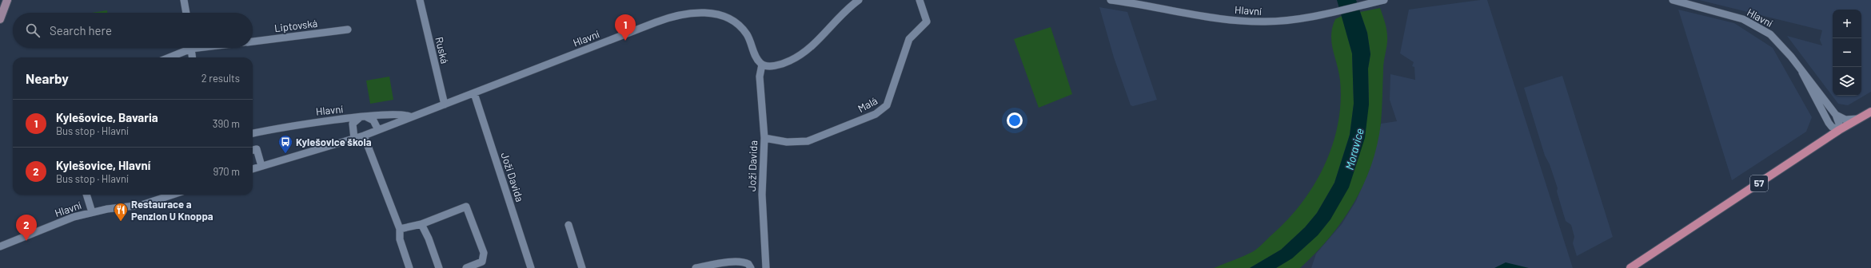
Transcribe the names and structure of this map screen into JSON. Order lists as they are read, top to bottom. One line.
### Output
{"streets":{"main road":["57"],"street":["Hlavní","Liptovská","Ruská","Malá","Joži Davida"]},"crossings":[["Hlavní","Ruská"],["Hlavní","Joži Davida"],["Hlavní","57"],["Malá","Joži Davida"]],"water":["Moravice"],"places":{"bus stop":["Kylešovice škola"],"restaurant":["Restaurace a Penzion U Knoppa"]},"page":{"map_buttons":["+","−"],"search":"Search here","pins":["1","2"],"heading":["Nearby","2 results"],"list":[{"mark":"1","name":"Kylešovice, Bavaria","note":"Bus stop · Hlavní","value":"390 m"},{"mark":"2","name":"Kylešovice, Hlavní","note":"Bus stop · Hlavní","value":"970 m"}]}}
